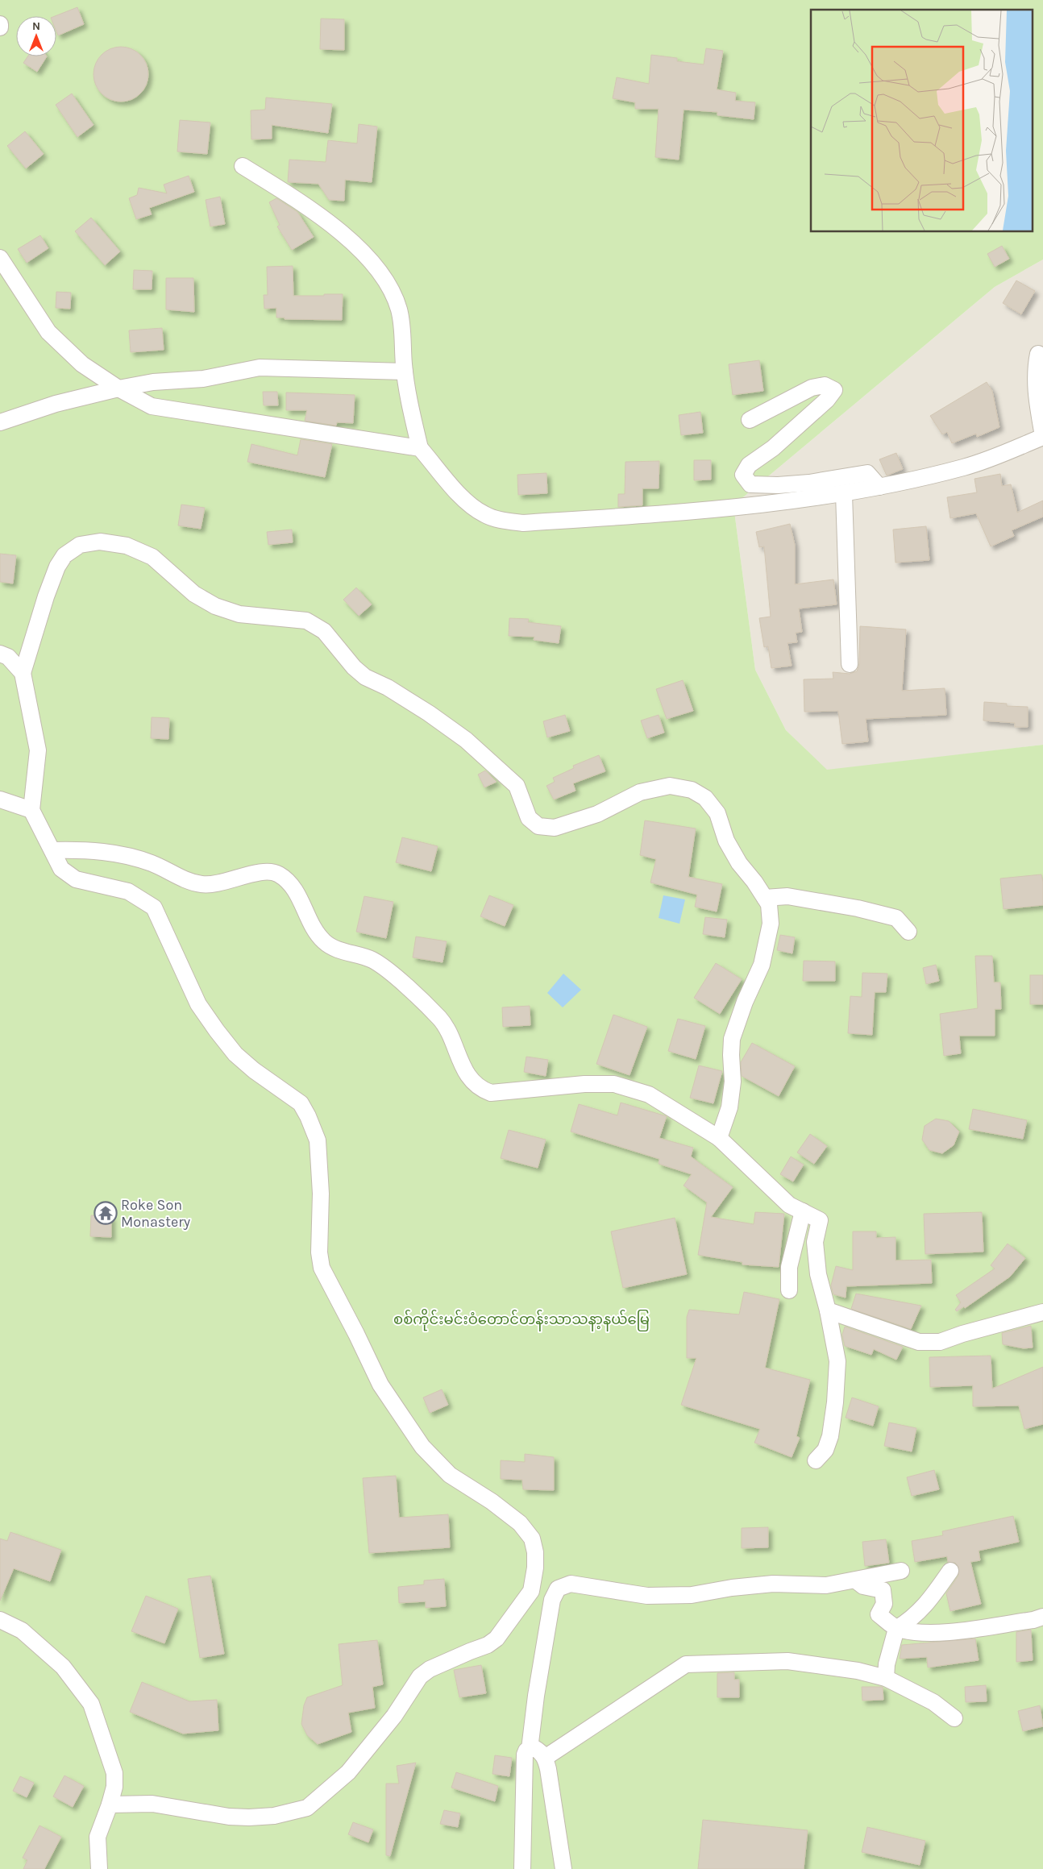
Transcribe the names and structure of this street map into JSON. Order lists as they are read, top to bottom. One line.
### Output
{"parks":["စစ်ကိုင်းမင်းဝံတောင်တန်းသာသနာ့နယ်မြေ"],"places":{"temple":["Roke Son Monastery"]},"north":"top"}
